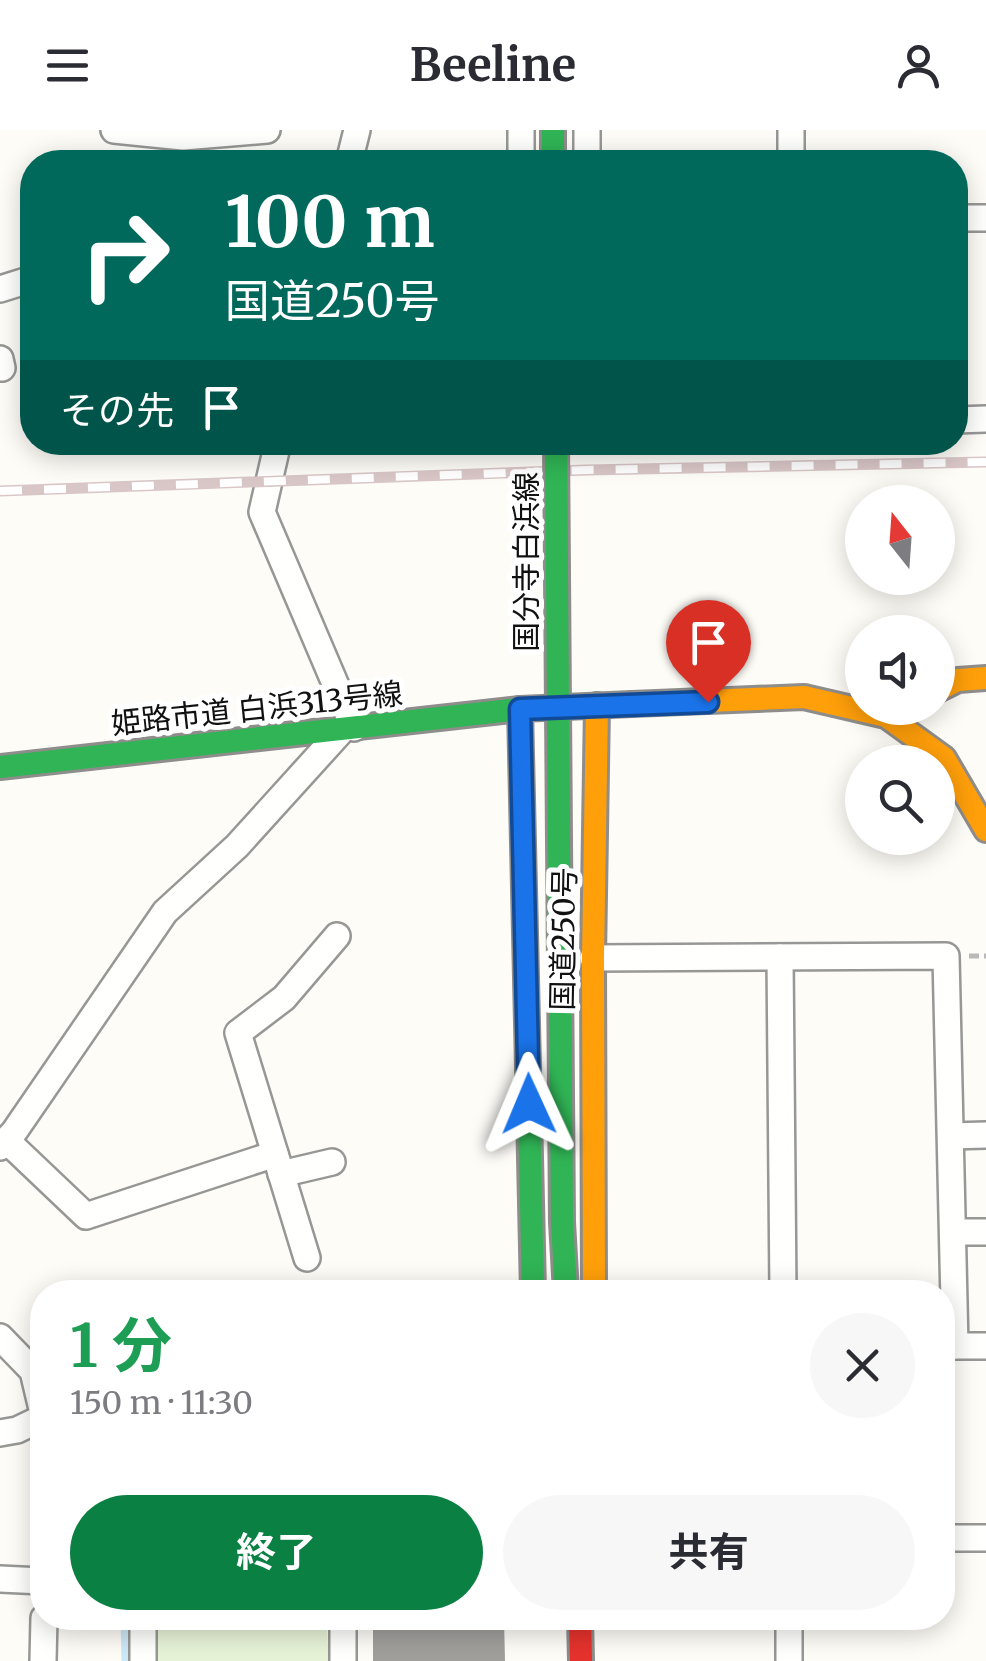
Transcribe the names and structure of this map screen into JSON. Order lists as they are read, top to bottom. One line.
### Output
{"streets":{"main road":["国分寺白浜線","姫路市道 白浜313号線","国道250号"]},"crossings":[["姫路市道 白浜313号線","国道250号"]],"north":"top","page":{"header":"Beeline","turn":["100 m","国道250号"],"then":"その先","heading":["1 分","150 m · 11:30"],"buttons":["終了","共有"]}}
